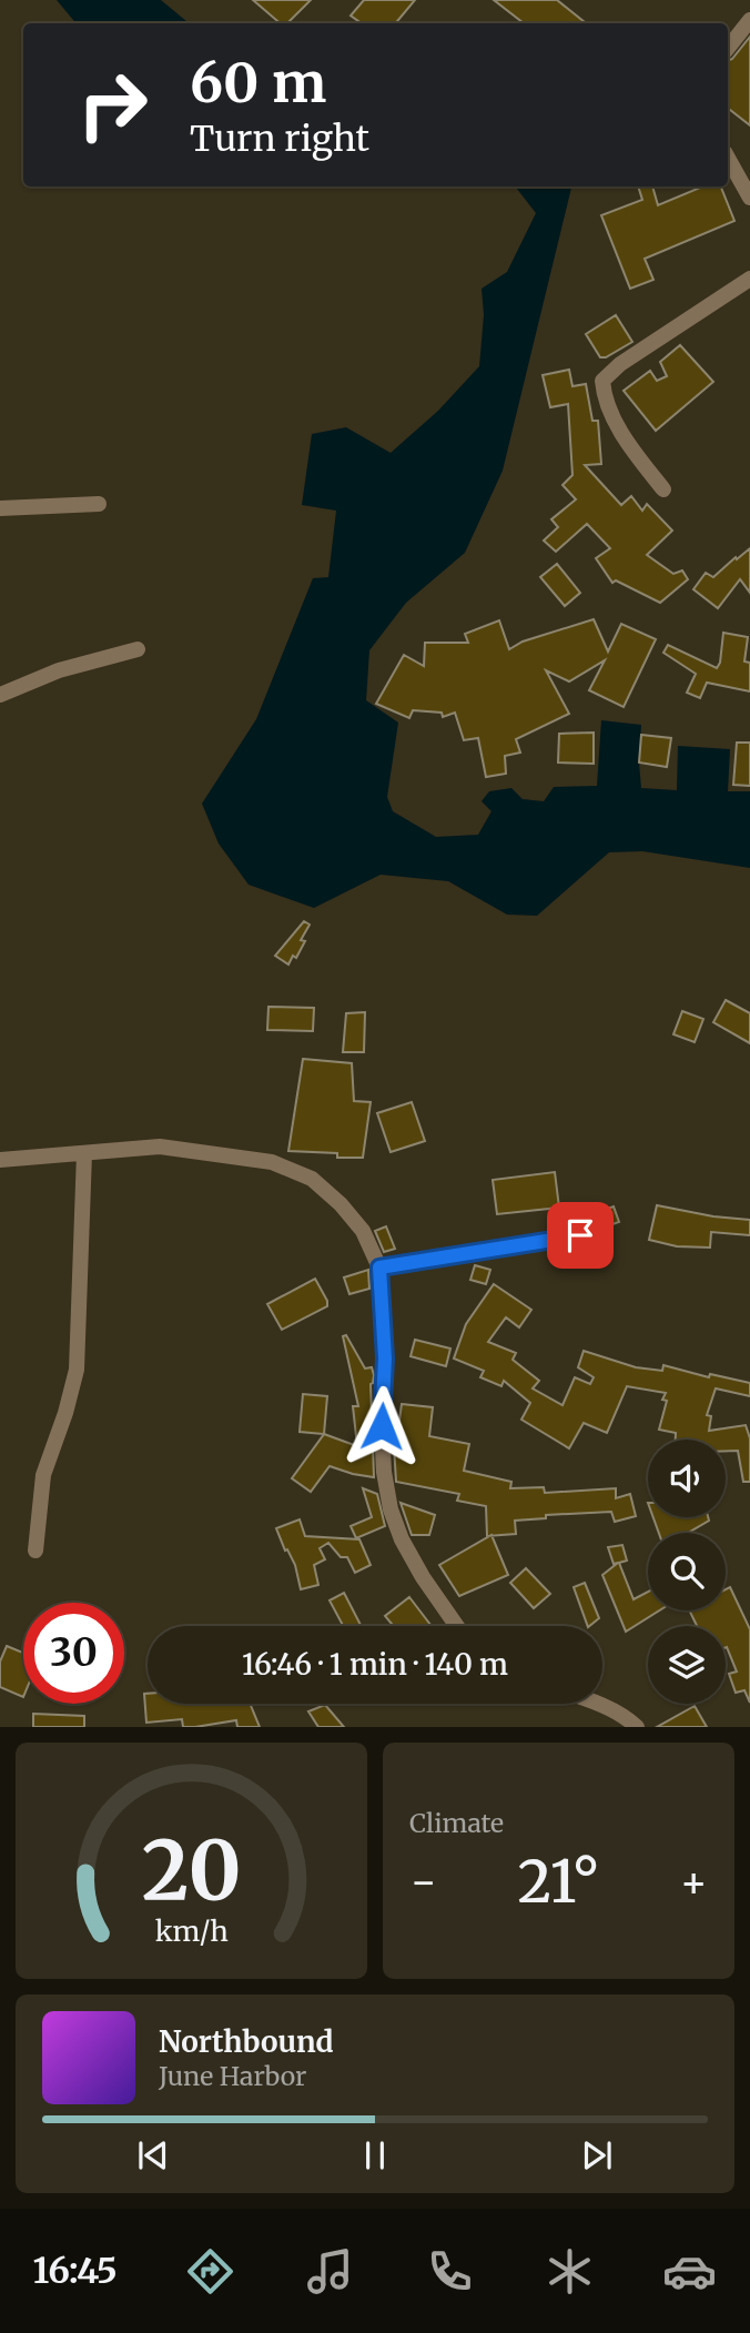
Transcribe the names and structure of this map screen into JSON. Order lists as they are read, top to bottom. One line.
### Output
{"page":{"turn":["60 m","Turn right"],"limit":"30","trip":"16:46 · 1 min · 140 m","tile":"Climate","heat":["−","21°","+"],"song":["Northbound","June Harbor"],"tabs":"16:45","gauge":["20","km/h"]}}
